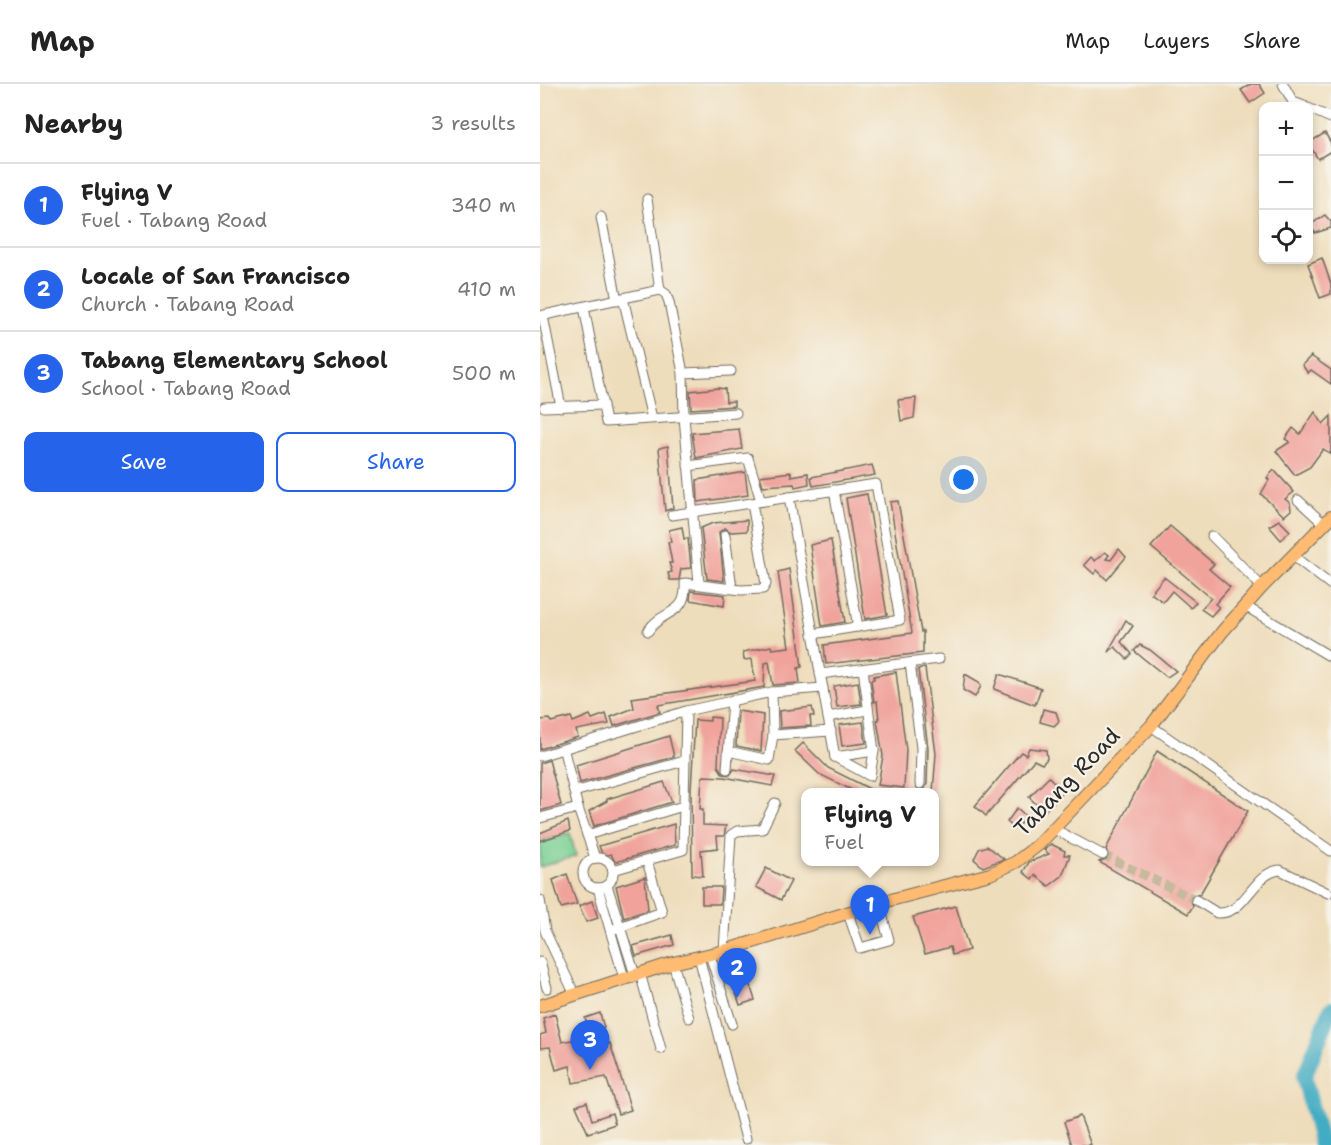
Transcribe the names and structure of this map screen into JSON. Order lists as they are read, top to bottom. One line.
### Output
{"streets":{"main road":["Tabang Road"]},"page":{"header":"Map","nav":["Map","Layers","Share"],"heading":["Nearby","3 results"],"map_buttons":["+","−"],"list":[{"mark":"1","name":"Flying V","note":"Fuel · Tabang Road","value":"340 m"},{"mark":"2","name":"Locale of San Francisco","note":"Church · Tabang Road","value":"410 m"},{"mark":"3","name":"Tabang Elementary School","note":"School · Tabang Road","value":"500 m"}],"buttons":["Save","Share"],"popup":["Flying V","Fuel"],"pins":["1","2","3"]}}
